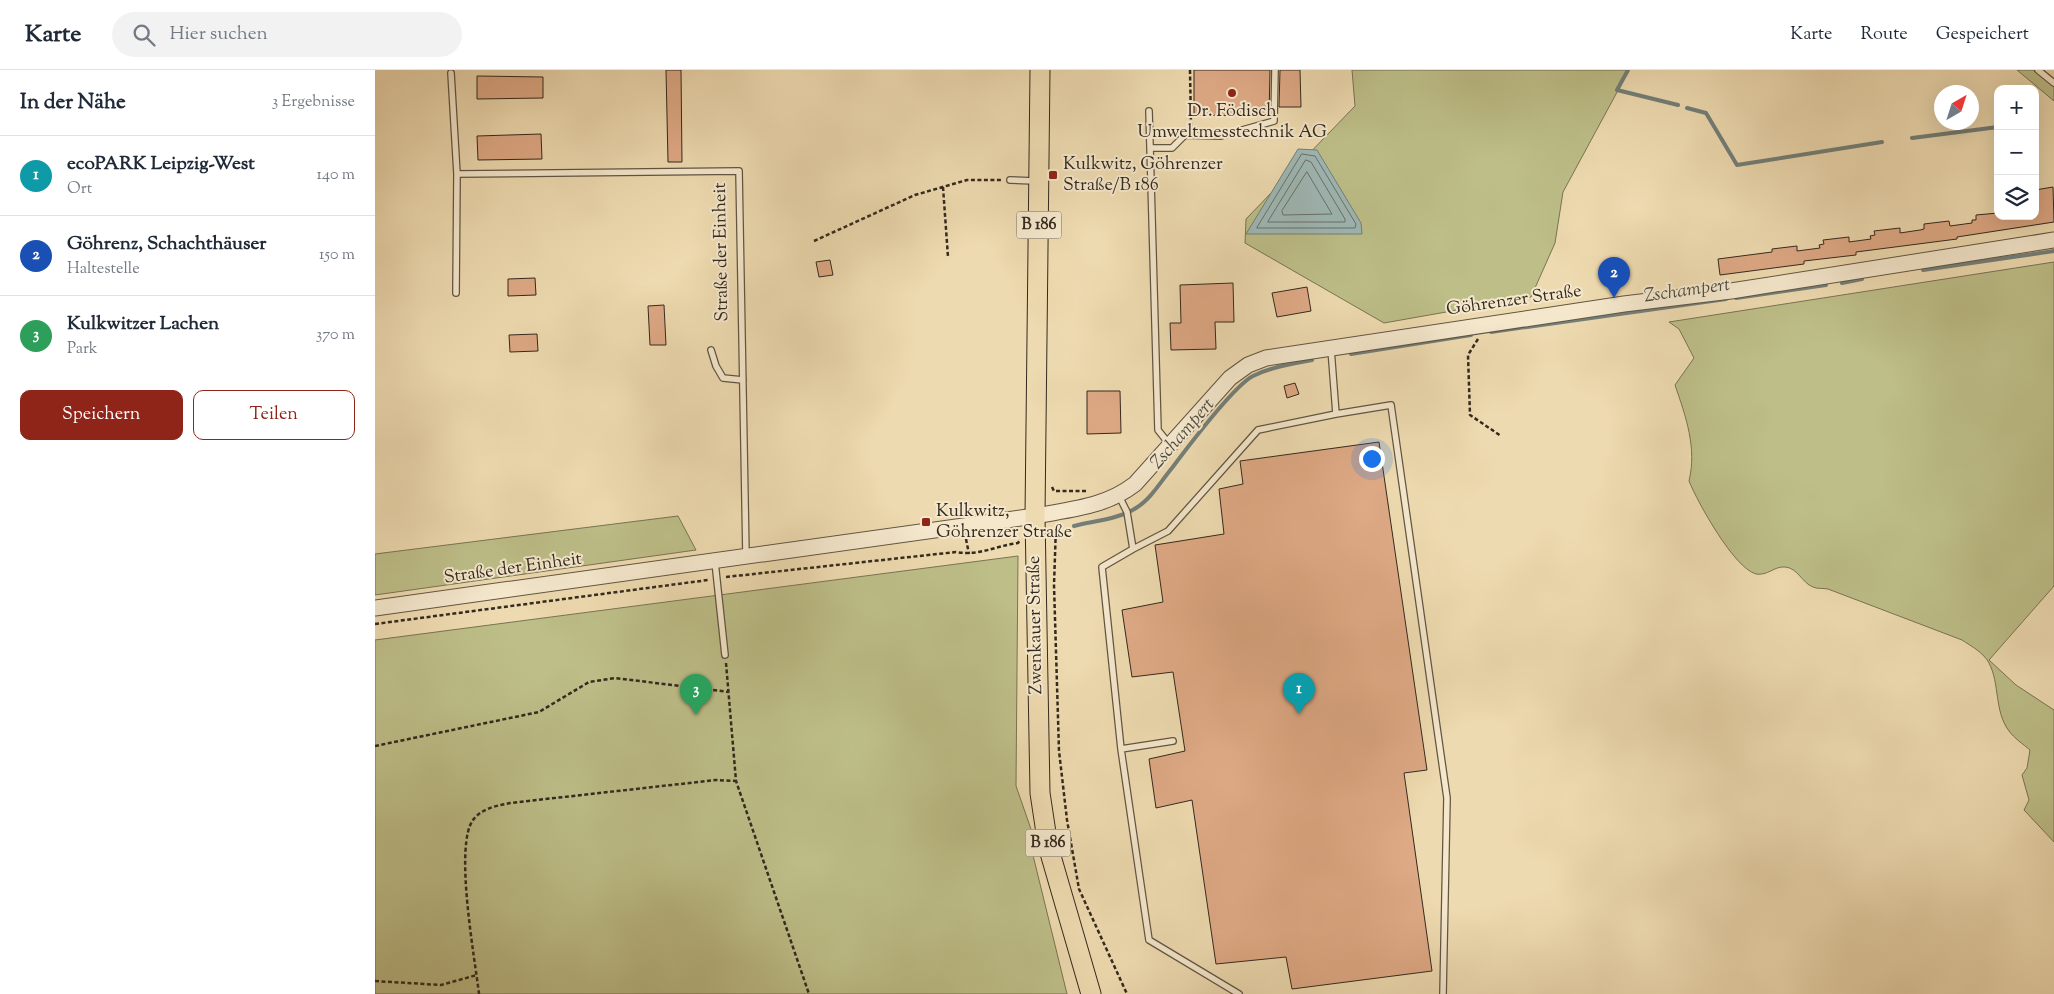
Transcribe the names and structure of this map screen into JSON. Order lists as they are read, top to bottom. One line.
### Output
{"streets":{"main road":["B 186","Zwenkauer Straße"],"street":["Straße der Einheit","Göhrenzer Straße"]},"crossings":[["Straße der Einheit","Göhrenzer Straße"],["Straße der Einheit","Zwenkauer Straße"],["Göhrenzer Straße","Zwenkauer Straße"]],"water":["Zschampert"],"places":{"other":["Dr. Födisch Umweltmesstechnik AG"],"transit":["Kulkwitz, Göhrenzer Straße/B 186","Kulkwitz, Göhrenzer Straße"]},"north":"top right","page":{"header":"Karte","search":"Hier suchen","nav":["Karte","Route","Gespeichert"],"heading":["In der Nähe","3 Ergebnisse"],"map_buttons":["+","−"],"list":[{"mark":"1","name":"ecoPARK Leipzig-West","note":"Ort","value":"140 m"},{"mark":"2","name":"Göhrenz, Schachthäuser","note":"Haltestelle","value":"150 m"},{"mark":"3","name":"Kulkwitzer Lachen","note":"Park","value":"370 m"}],"pins":["2","1","3"],"buttons":["Speichern","Teilen"]}}
